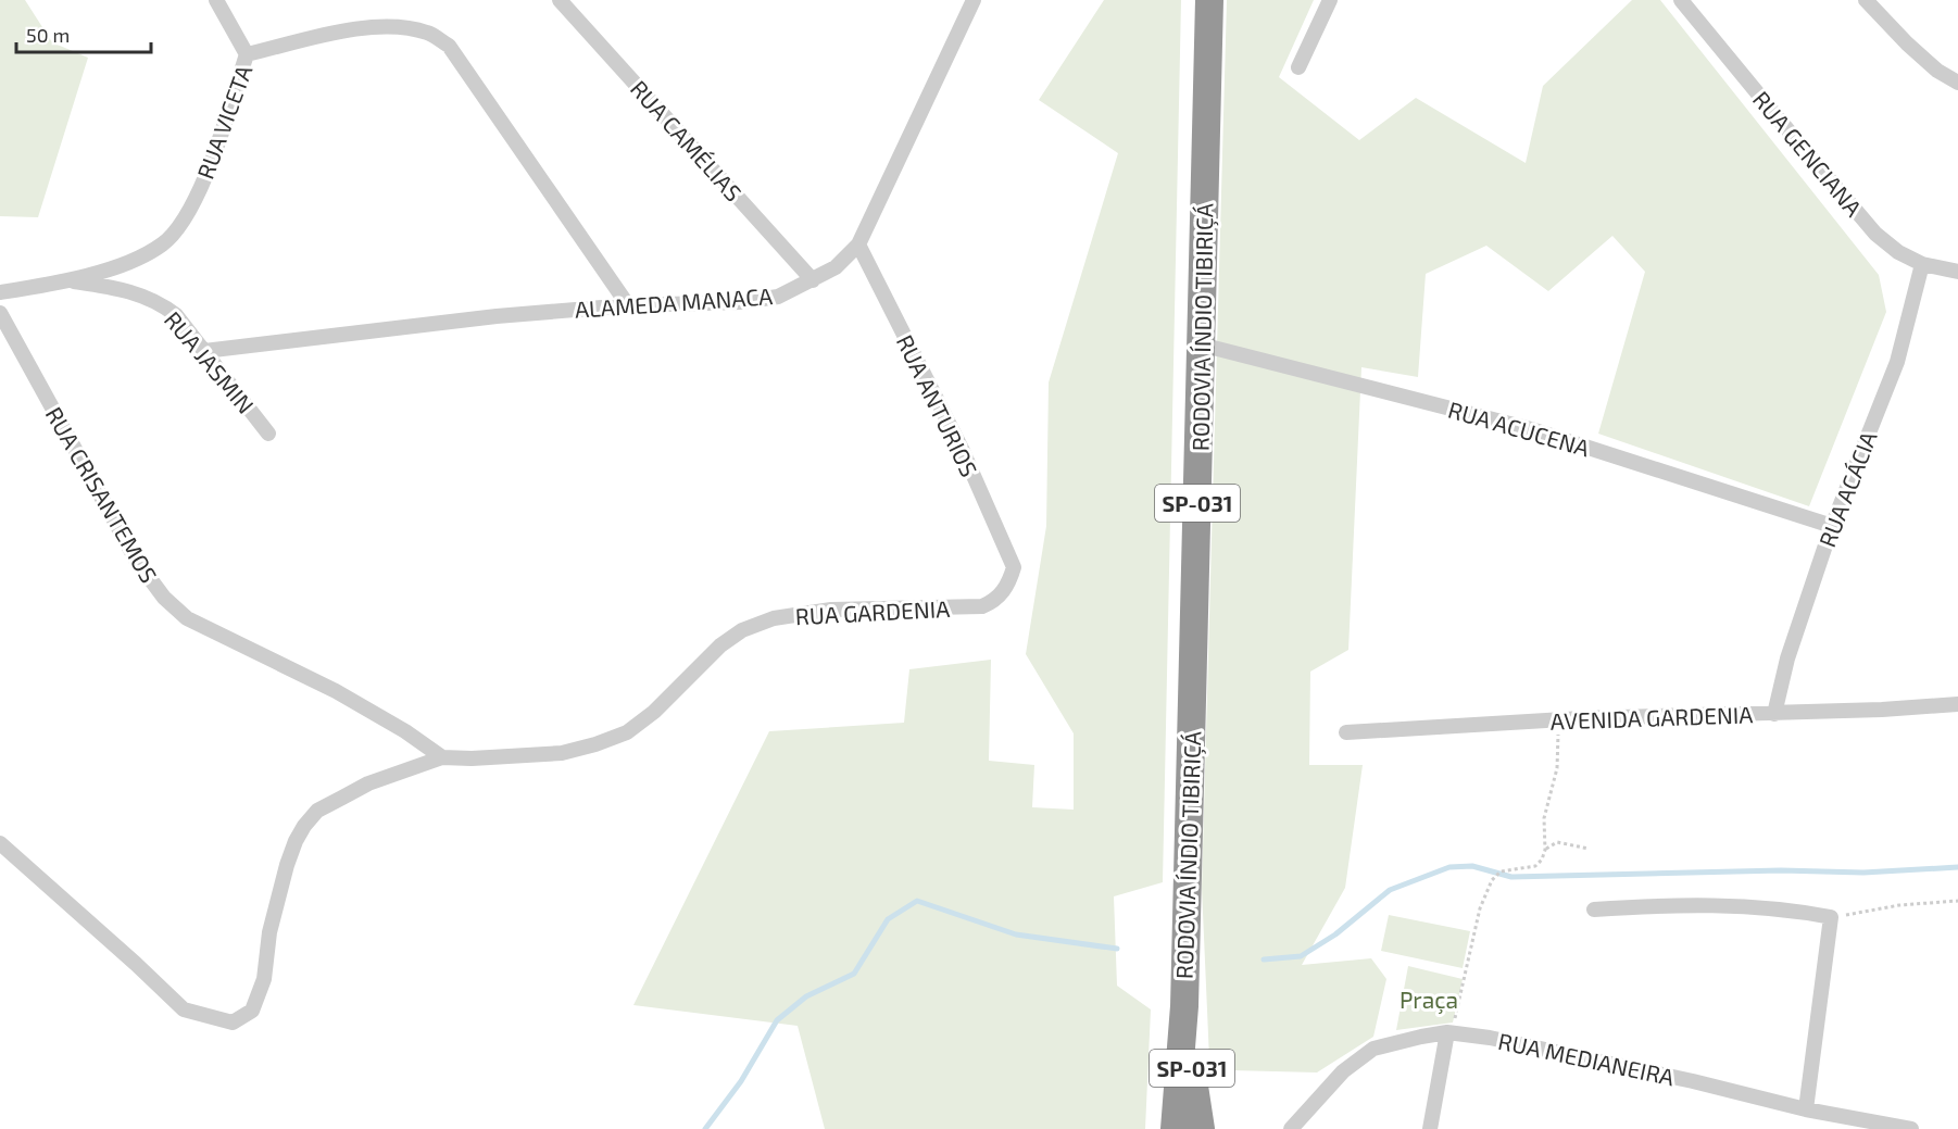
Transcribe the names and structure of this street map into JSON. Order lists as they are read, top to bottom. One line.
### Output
{"streets":{"highway":["RODOVIA ÍNDIO TIBIRIÇÁ","SP-031"],"street":["RUA VICETA","RUA CAMÉLIAS","RUA GENCIANA","ALAMEDA MANACA","RUA JASMIN","RUA ANTURIOS","RUA ACUCENA","RUA ACÁCIA","RUA CRISANTEMOS","RUA GARDENIA","AVENIDA GARDENIA","RUA MEDIANEIRA"]},"crossings":[["RUA VICETA","ALAMEDA MANACA"],["RUA VICETA","RUA JASMIN"],["RUA CAMÉLIAS","ALAMEDA MANACA"],["RUA GENCIANA","RUA ACÁCIA"],["ALAMEDA MANACA","RUA JASMIN"],["ALAMEDA MANACA","RUA ANTURIOS"],["RODOVIA ÍNDIO TIBIRIÇÁ","RUA ACUCENA"],["RUA ANTURIOS","RUA GARDENIA"],["RUA ACUCENA","RUA ACÁCIA"],["RUA ACÁCIA","AVENIDA GARDENIA"],["RUA CRISANTEMOS","RUA GARDENIA"]],"parks":["Praça"],"scale_bar":"50 m"}
